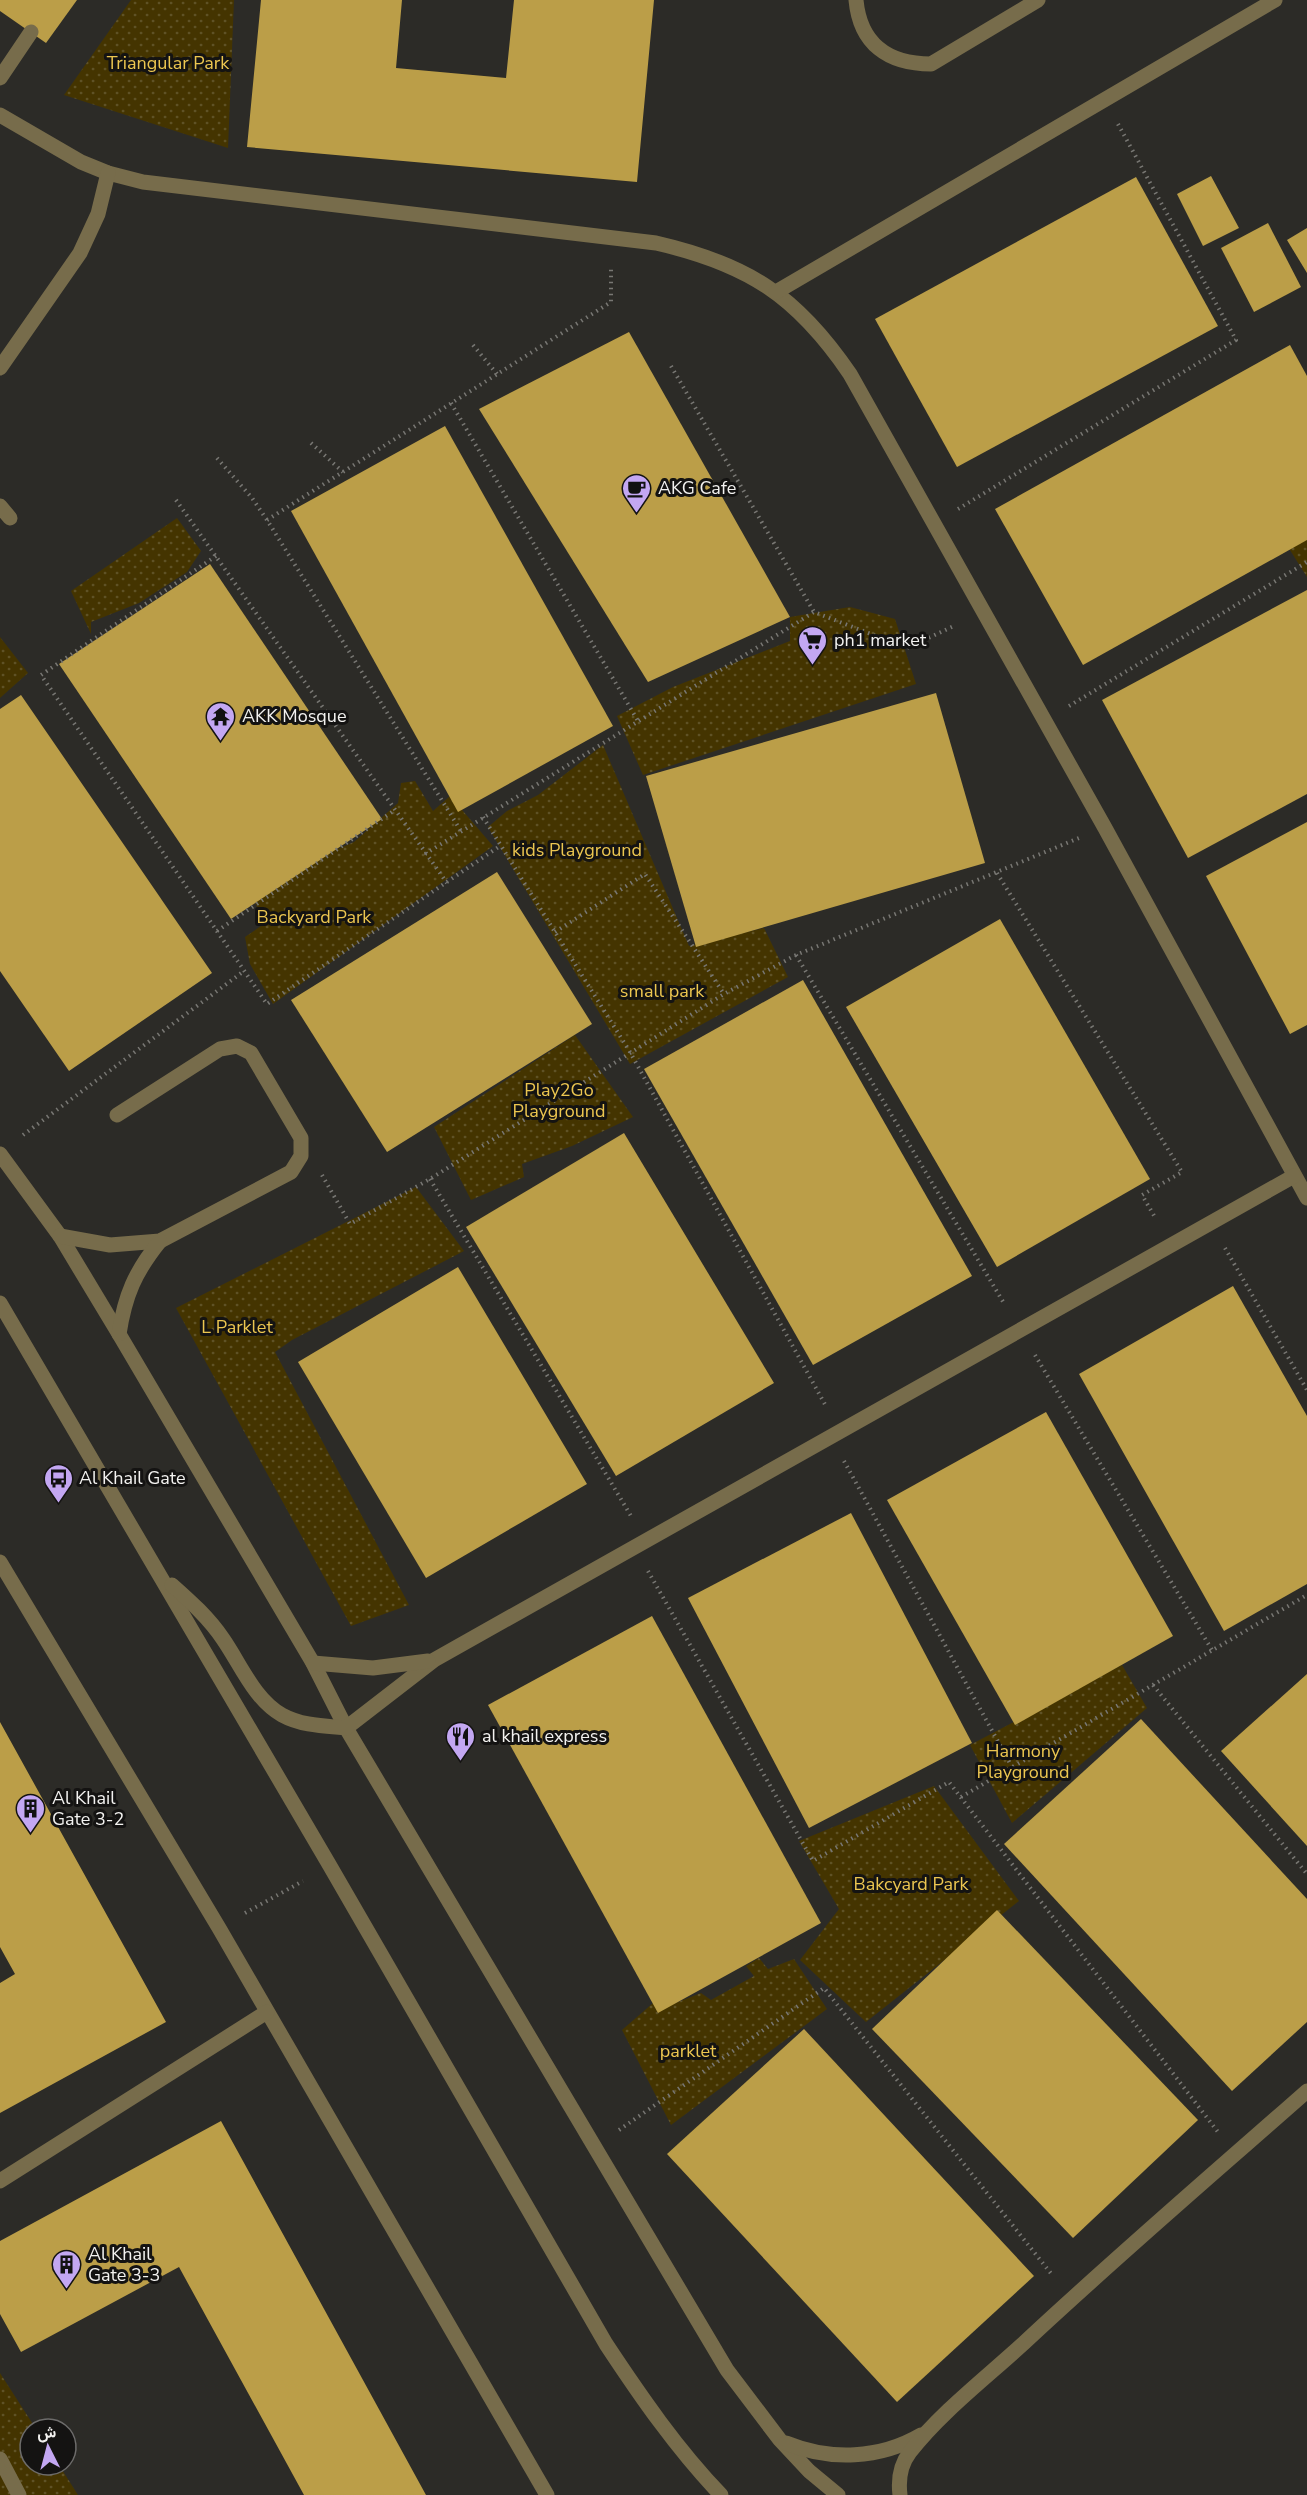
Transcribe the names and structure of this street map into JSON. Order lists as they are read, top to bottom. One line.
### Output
{"parks":["Triangular Park","kids Playground","Backyard Park","small park","Play2Go Playground","L Parklet","Harmony Playground","Bakcyard Park","parklet"],"places":{"cafe":["AKG Cafe"],"supermarket":["ph1 market"],"temple":["AKK Mosque"],"bus stop":["Al Khail Gate"],"restaurant":["al khail express"],"building":["Al Khail Gate 3-2","Al Khail Gate 3-3"]},"north":"top"}
